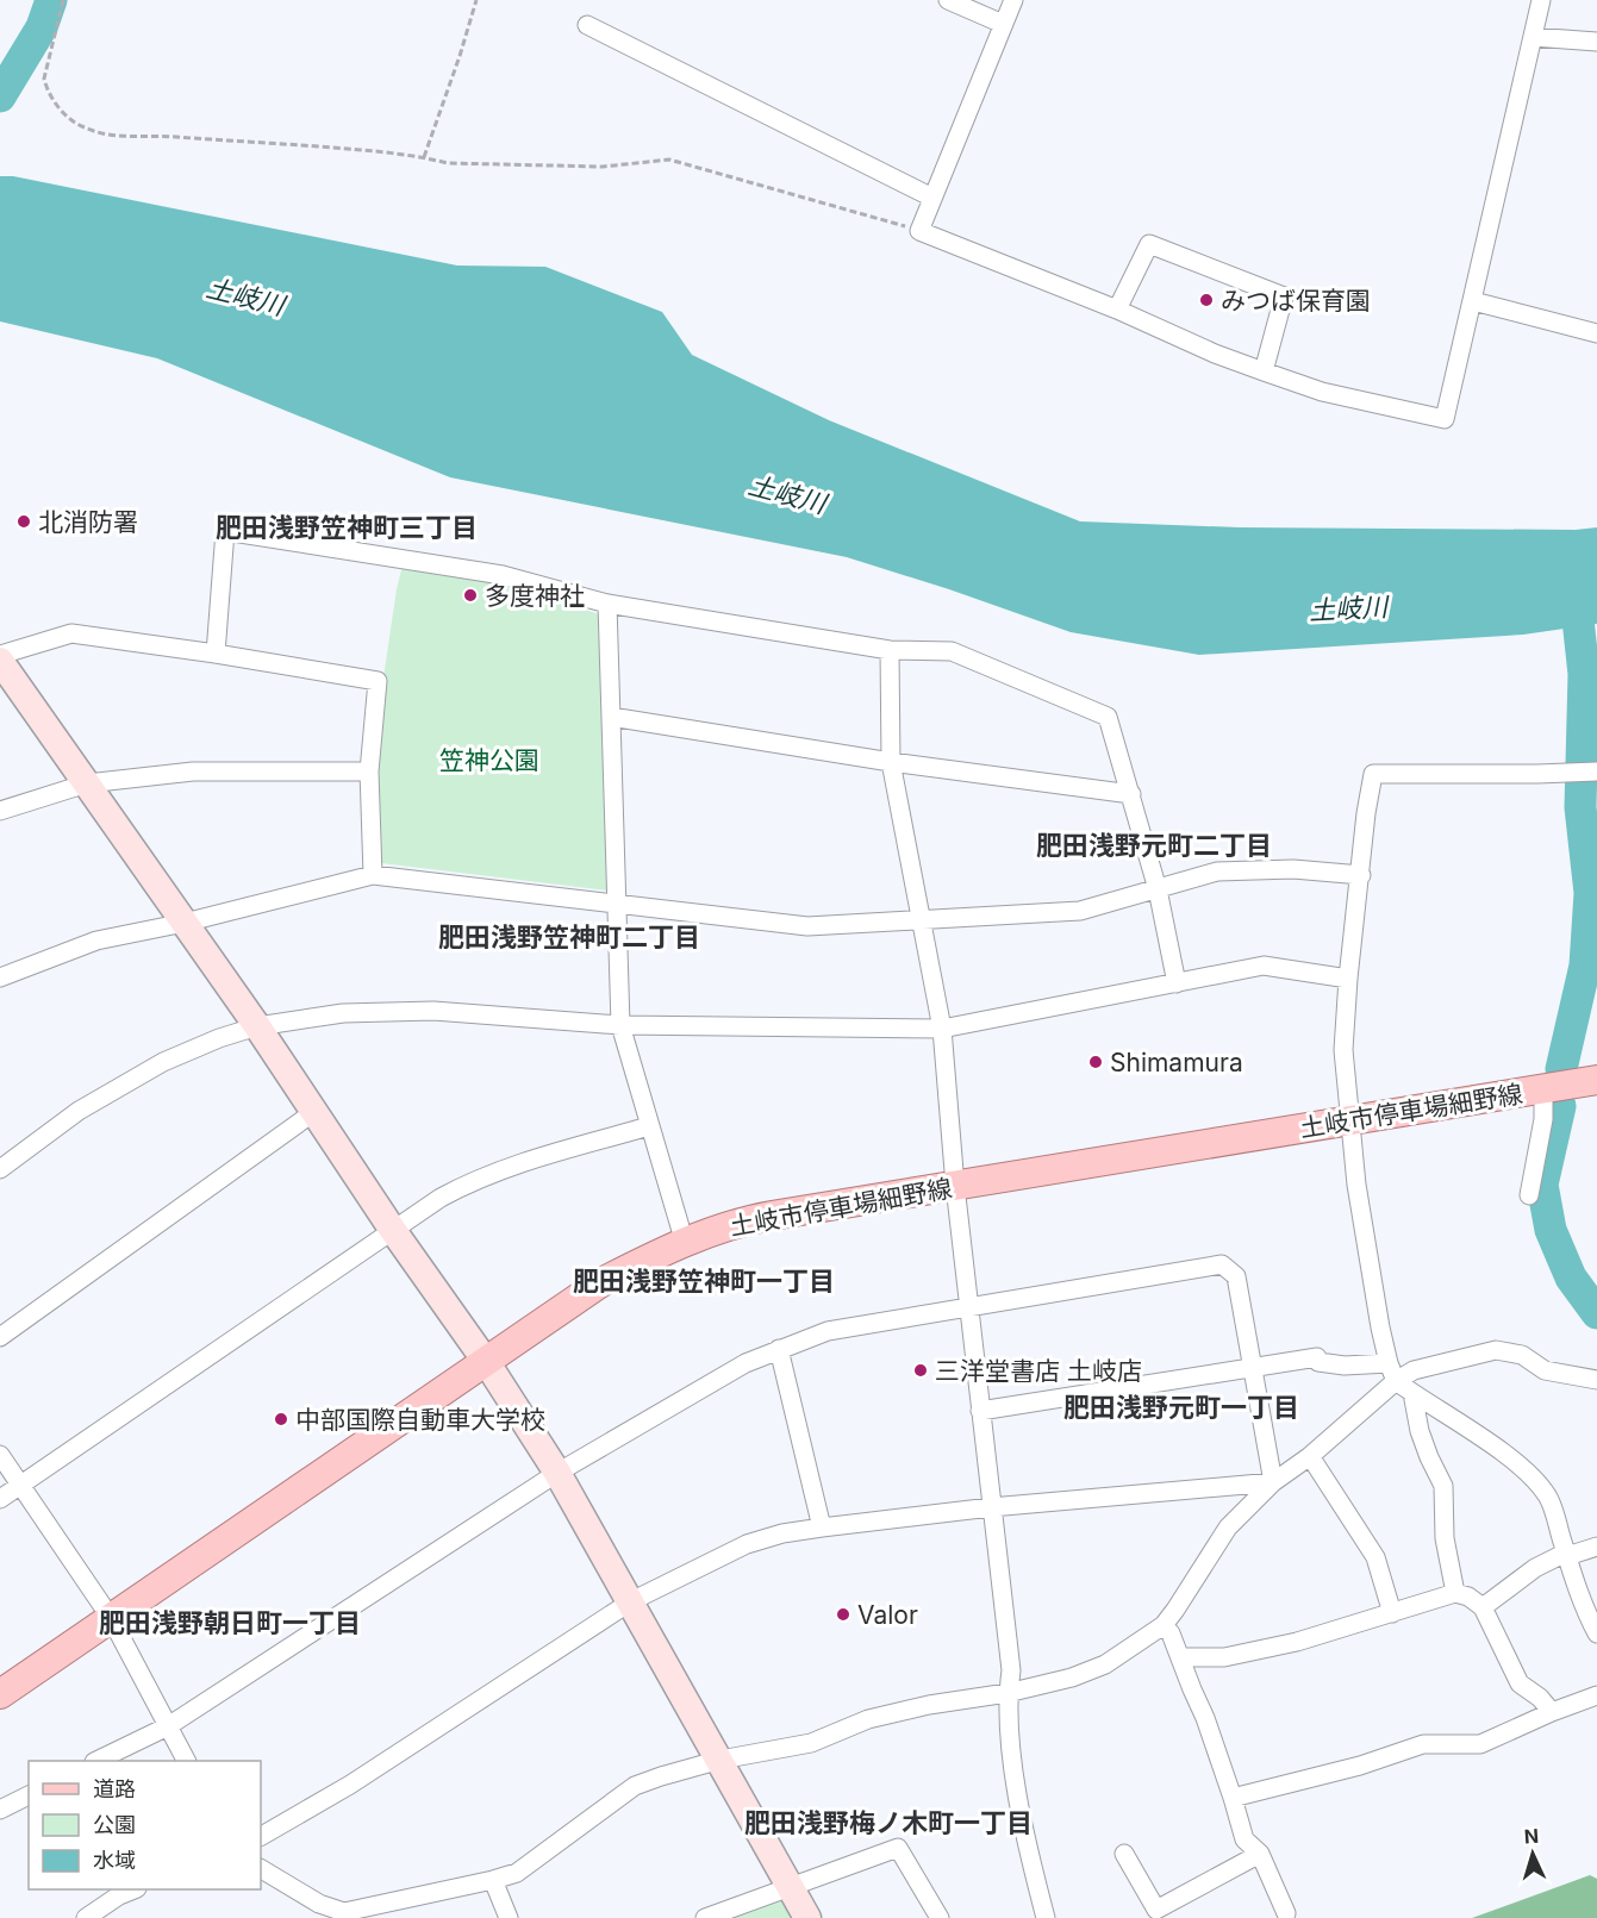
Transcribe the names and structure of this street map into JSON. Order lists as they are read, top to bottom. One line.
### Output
{"streets":{"main road":["土岐市停車場細野線"]},"districts":["肥田浅野笠神町三丁目","肥田浅野元町二丁目","肥田浅野笠神町二丁目","肥田浅野笠神町一丁目","肥田浅野元町一丁目","肥田浅野朝日町一丁目","肥田浅野梅ノ木町一丁目"],"water":["土岐川"],"parks":["笠神公園"],"places":["みつば保育園","北消防署","多度神社","Shimamura","三洋堂書店 土岐店","中部国際自動車大学校","Valor"],"legend":["道路","公園","水域"],"north":"top"}
